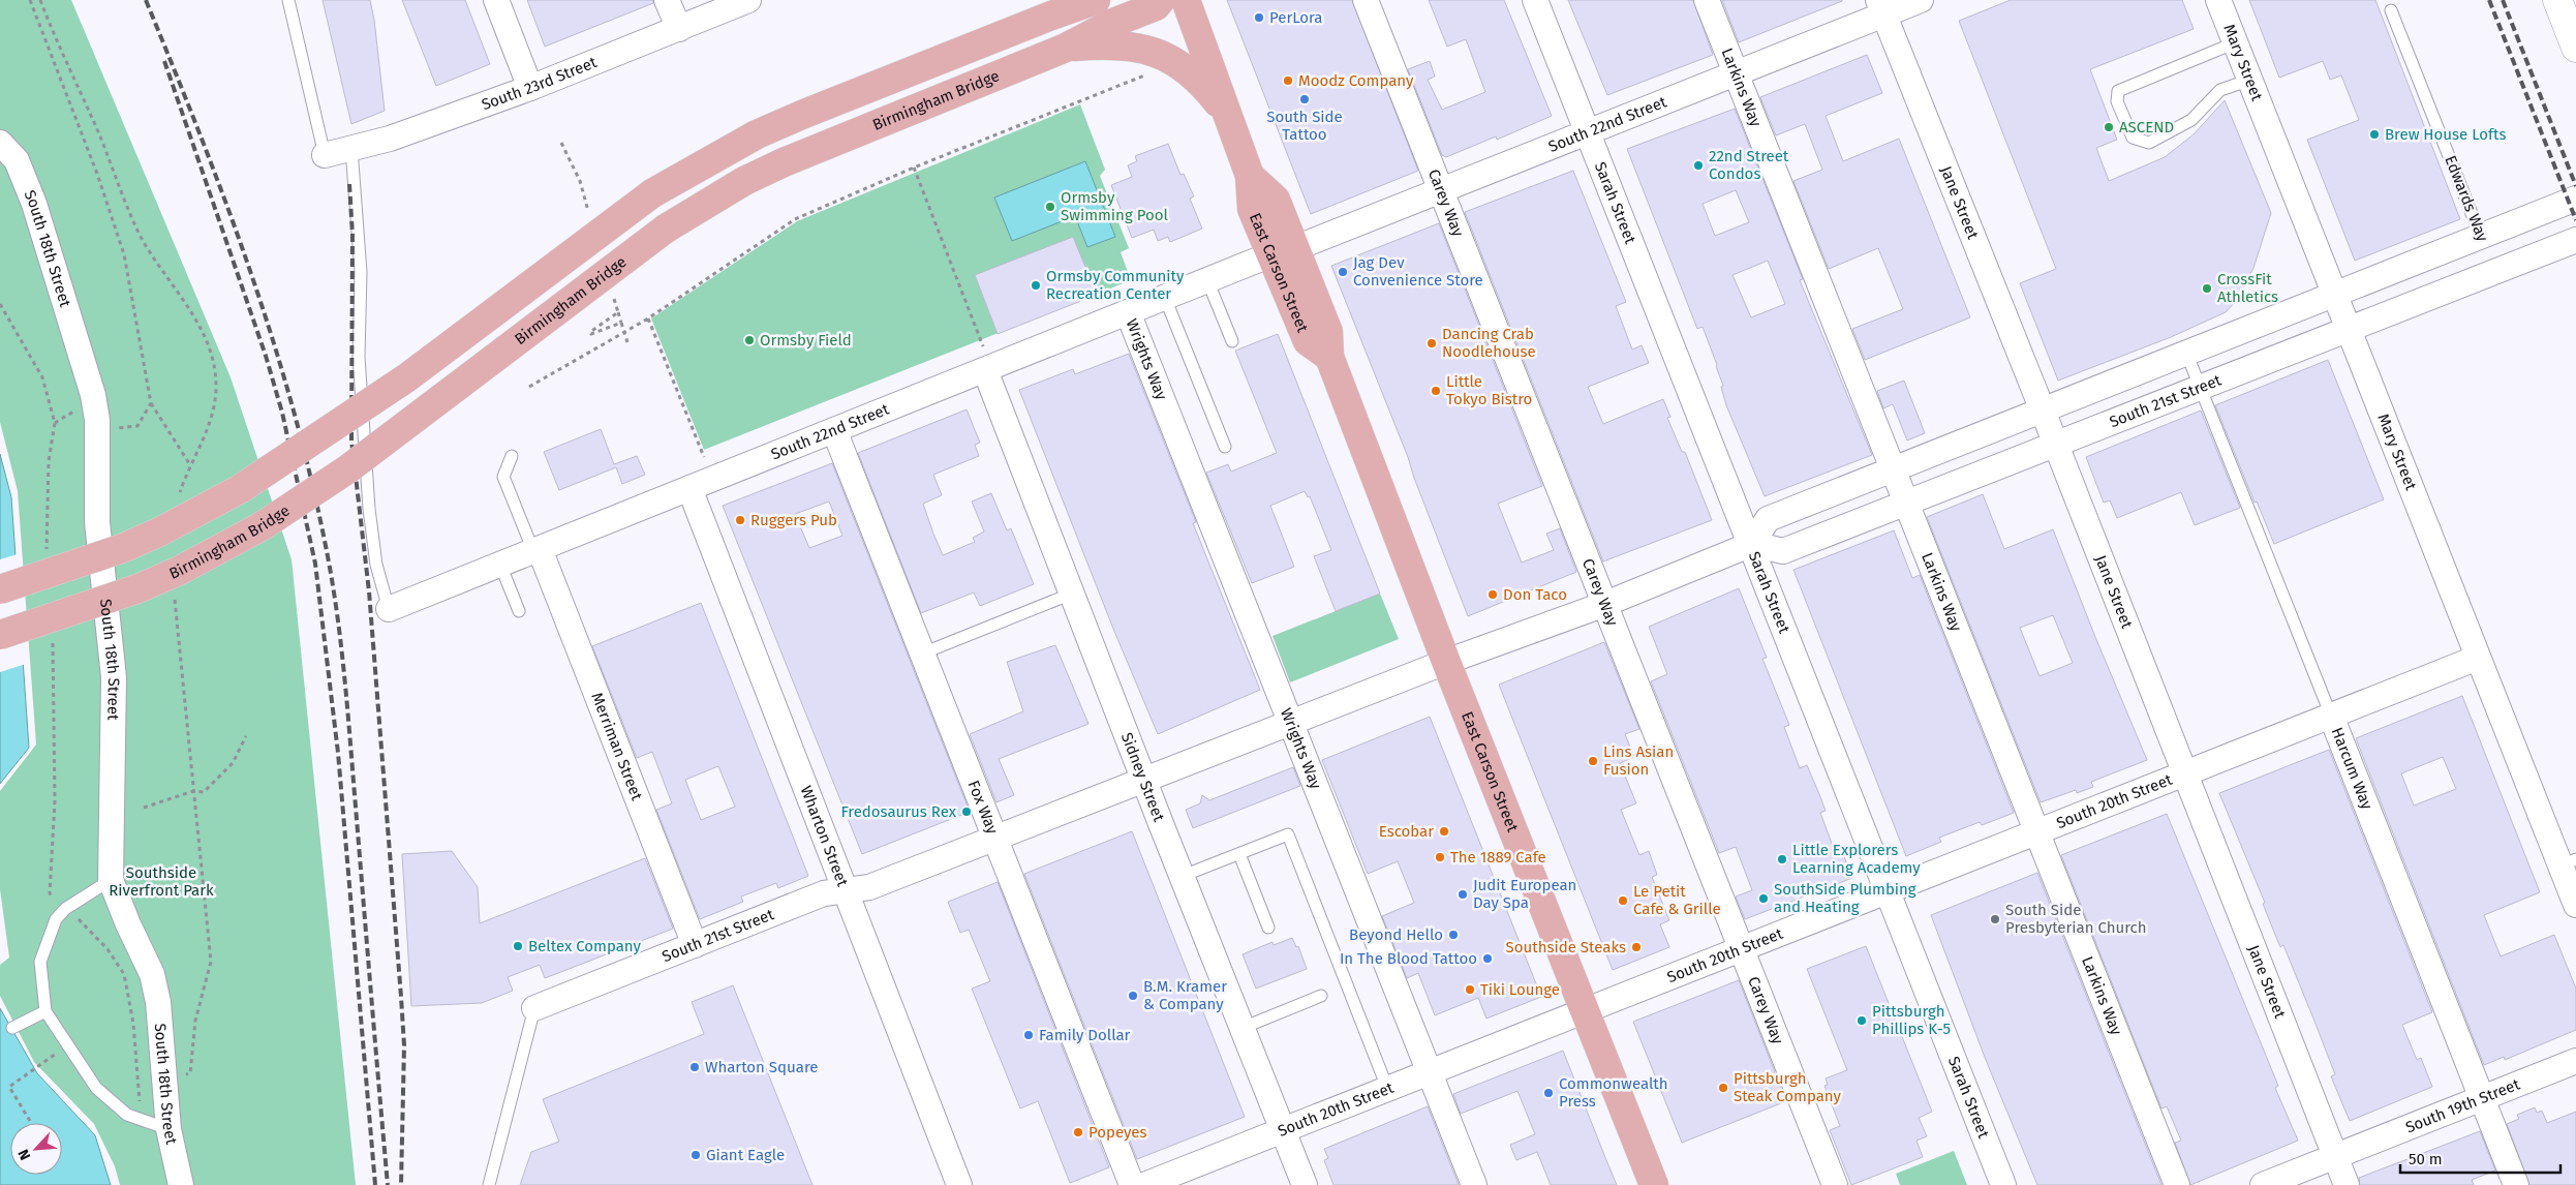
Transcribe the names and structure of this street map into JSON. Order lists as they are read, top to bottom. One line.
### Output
{"streets":{"main road":["Birmingham Bridge","East Carson Street"],"street":["Mary Street","South 23rd Street","Larkins Way","South 22nd Street","Edwards Way","Sarah Street","Jane Street","Carey Way","South 18th Street","Wrights Way","South 21st Street","Merriman Street","Harcum Way","Sidney Street","South 20th Street","Fox Way","Wharton Street","South 19th Street"]},"crossings":[["Mary Street","South 21st Street"],["Mary Street","South 20th Street"],["Larkins Way","South 22nd Street"],["Larkins Way","South 21st Street"],["Larkins Way","South 20th Street"],["South 22nd Street","Sarah Street"],["South 22nd Street","Jane Street"],["South 22nd Street","Carey Way"],["South 22nd Street","East Carson Street"],["South 22nd Street","Wrights Way"],["South 22nd Street","Merriman Street"],["South 22nd Street","Sidney Street"],["South 22nd Street","Fox Way"],["South 22nd Street","Wharton Street"],["Edwards Way","South 21st Street"],["Sarah Street","South 21st Street"],["Sarah Street","South 20th Street"],["Jane Street","South 21st Street"],["Jane Street","South 20th Street"],["Jane Street","South 19th Street"],["Carey Way","South 21st Street"],["Carey Way","South 20th Street"],["East Carson Street","South 21st Street"],["East Carson Street","South 20th Street"],["Wrights Way","South 21st Street"],["Wrights Way","South 20th Street"],["South 21st Street","Merriman Street"],["South 21st Street","Harcum Way"],["South 21st Street","Sidney Street"],["South 21st Street","Fox Way"],["South 21st Street","Wharton Street"],["Harcum Way","South 20th Street"],["Harcum Way","South 19th Street"],["Sidney Street","South 20th Street"]],"parks":["Southside Riverfront Park"],"places":["PerLora","Moodz Company","South Side Tattoo","ASCEND","Brew House Lofts","22nd Street Condos","Ormsby Swimming Pool","Jag Dev Convenience Store","Ormsby Community Recreation Center","CrossFit Athletics","Ormsby Field","Dancing Crab Noodlehouse","Little Tokyo Bistro","Ruggers Pub","Don Taco","Lins Asian Fusion","Fredosaurus Rex","Escobar","The 1889 Cafe","Little Explorers Learning Academy","Judit European Day Spa","SouthSide Plumbing and Heating","Le Petit Cafe & Grille","South Side Presbyterian Church","Beyond Hello","Beltex Company","Southside Steaks","In The Blood Tattoo","Tiki Lounge","B.M. Kramer & Company","Pittsburgh Phillips K-5","Family Dollar","Wharton Square","Pittsburgh Steak Company","Commonwealth Press","Popeyes","Giant Eagle"],"scale_bar":"50 m","north":"bottom left"}
